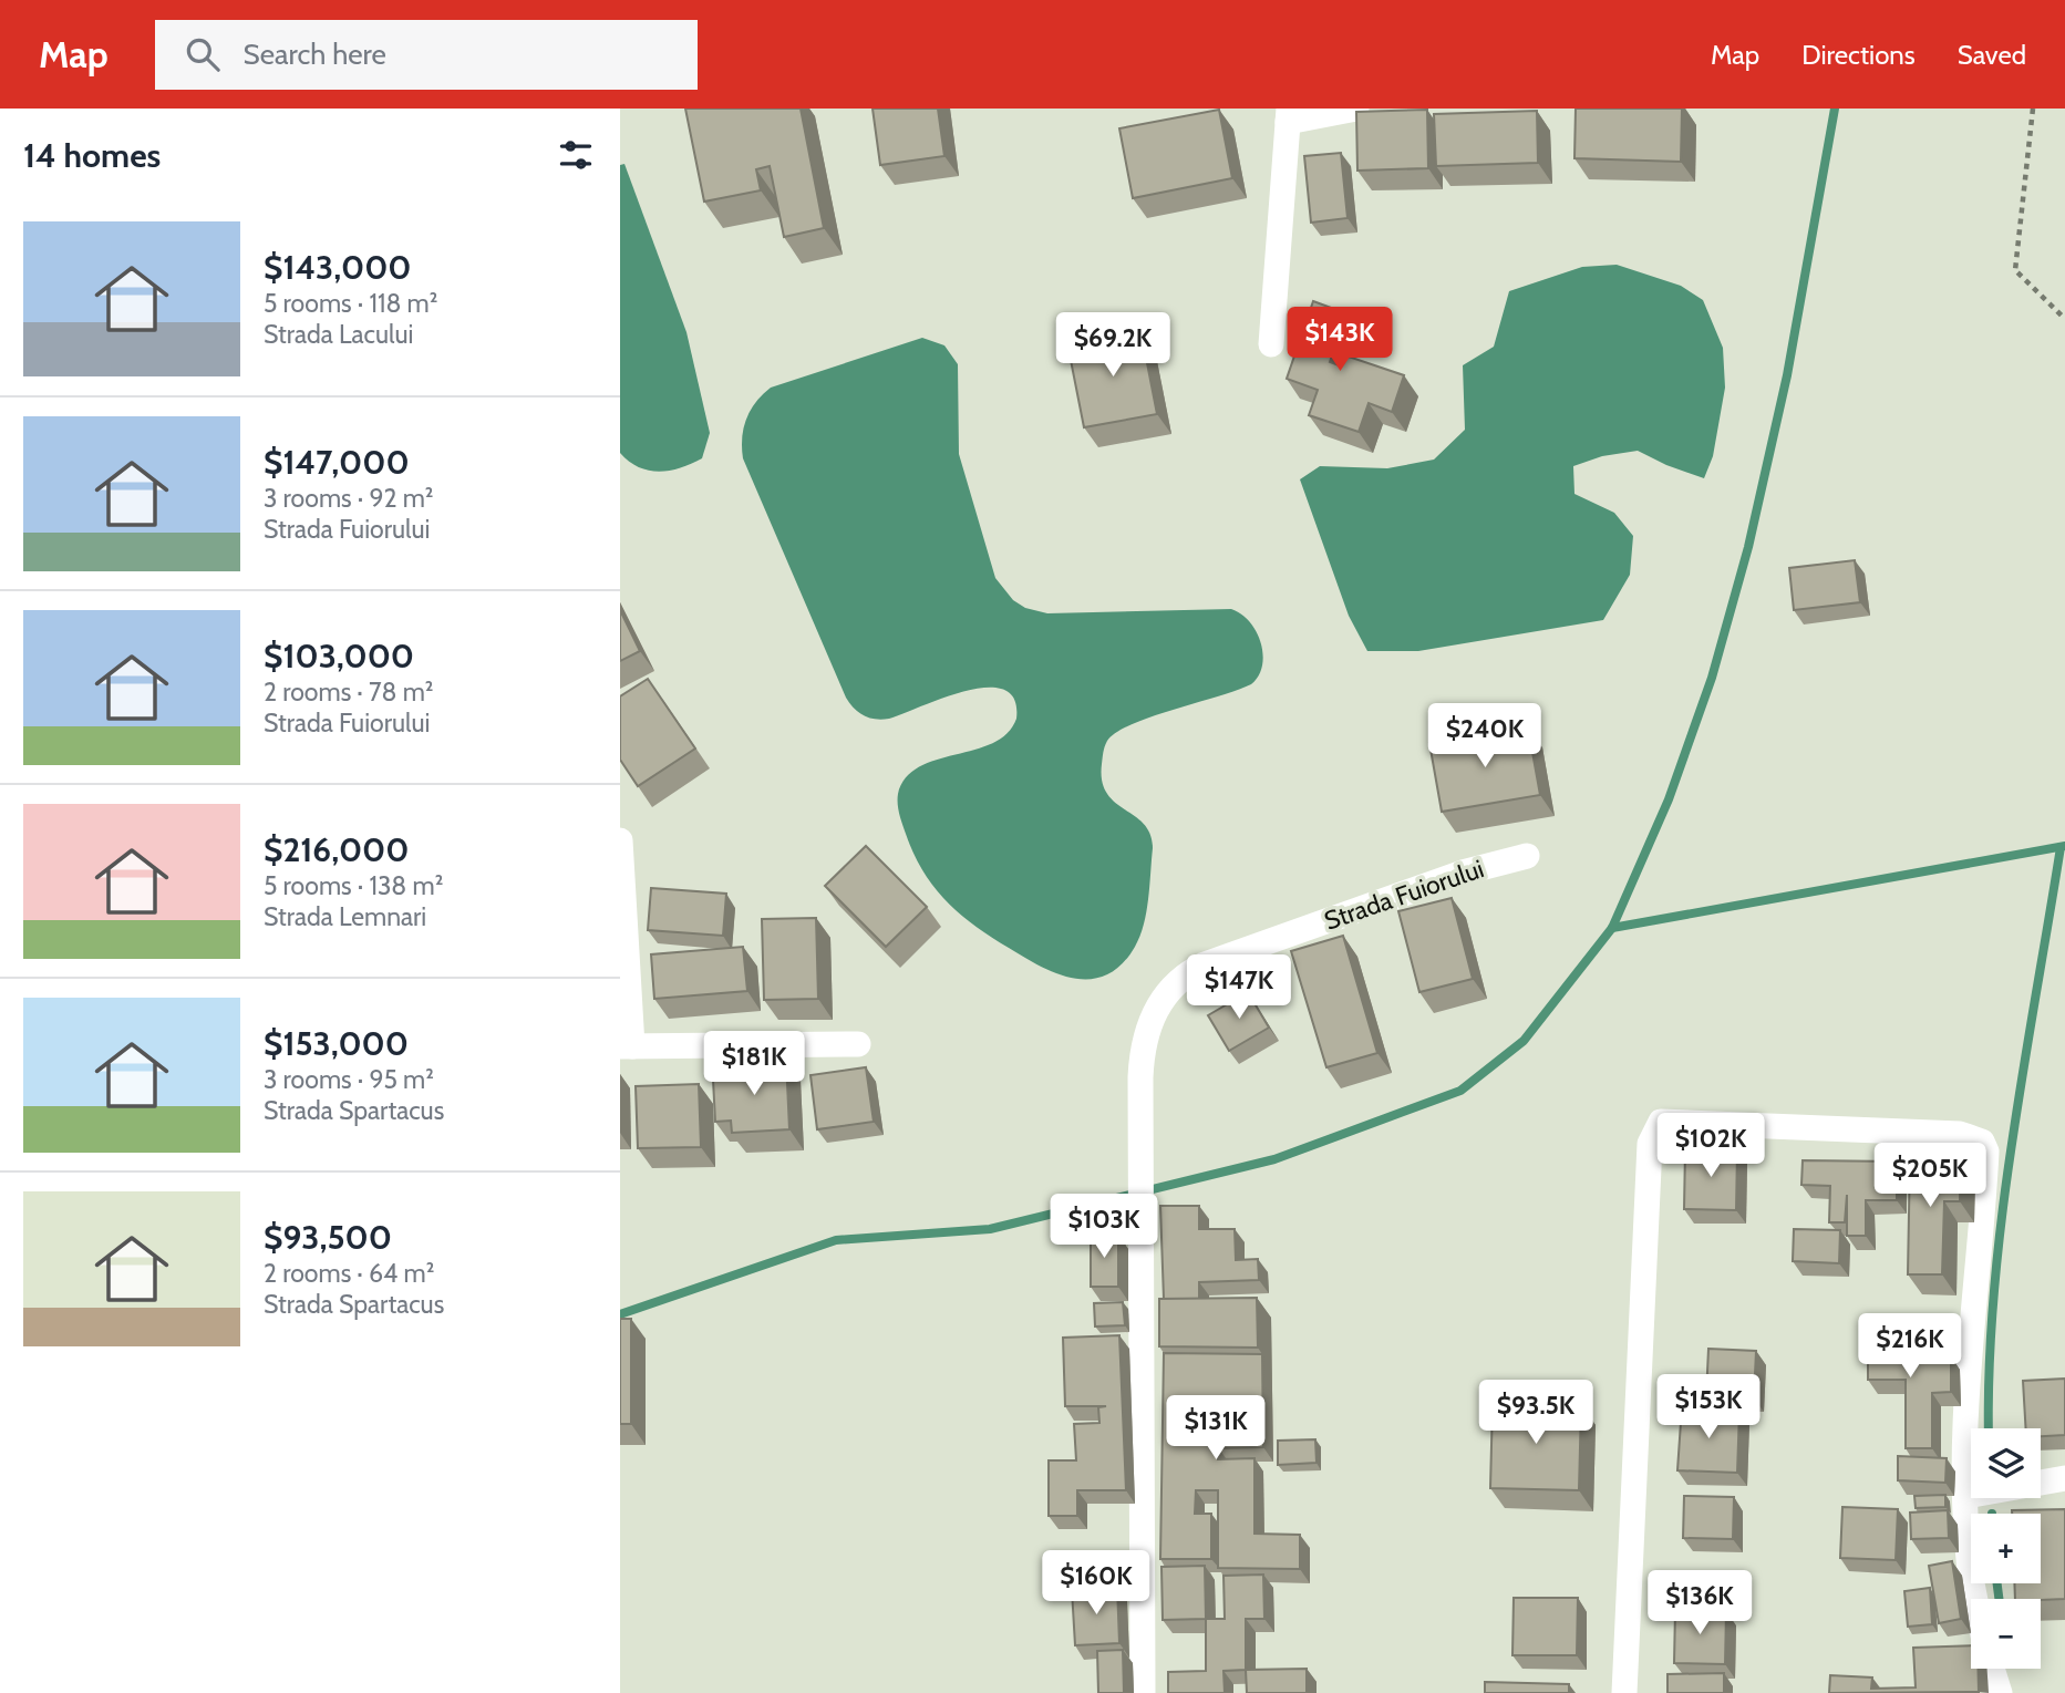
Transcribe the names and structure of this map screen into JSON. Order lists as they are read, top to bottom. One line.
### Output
{"streets":{"street":["Strada Fuiorului"]},"page":{"header":"Map","search":"Search here","nav":["Map","Directions","Saved"],"heading":"14 homes","list":[{"name":"$143,000","note":"5 rooms · 118 m² · Strada Lacului"},{"name":"$147,000","note":"3 rooms · 92 m² · Strada Fuiorului"},{"name":"$103,000","note":"2 rooms · 78 m² · Strada Fuiorului"},{"name":"$216,000","note":"5 rooms · 138 m² · Strada Lemnari"},{"name":"$153,000","note":"3 rooms · 95 m² · Strada Spartacus"},{"name":"$93,500","note":"2 rooms · 64 m² · Strada Spartacus"}],"price":["$143K","$69.2K","$240K","$147K","$181K","$102K","$205K","$103K","$216K","$153K","$93.5K","$131K","$160K","$136K"],"map_buttons":["+","−"]}}
